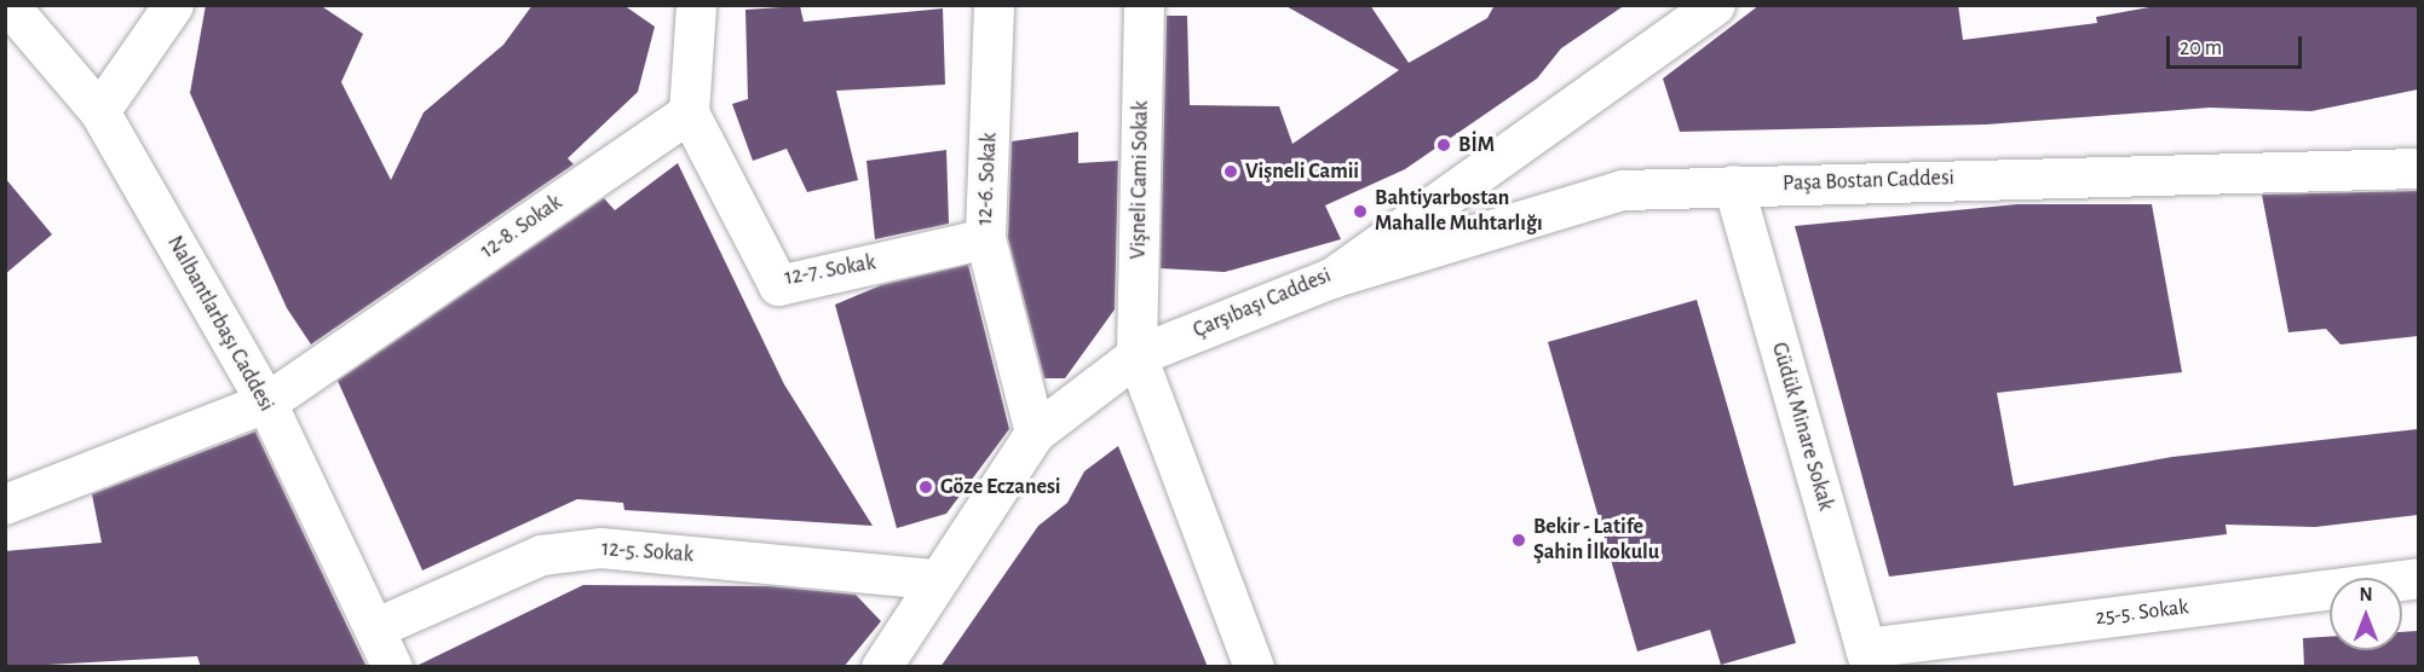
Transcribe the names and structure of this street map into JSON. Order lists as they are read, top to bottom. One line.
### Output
{"streets":{"street":["12-6. Sokak","Vişneli Cami Sokak","Paşa Bostan Caddesi","12-8. Sokak","12-7. Sokak","Çarşıbaşı Caddesi","Nalbantlarbaşı Caddesi","Güdük Minare Sokak","12-5. Sokak","25-5. Sokak"]},"crossings":[["12-6. Sokak","12-7. Sokak"],["12-6. Sokak","Çarşıbaşı Caddesi"],["Vişneli Cami Sokak","Çarşıbaşı Caddesi"],["Paşa Bostan Caddesi","Çarşıbaşı Caddesi"],["Paşa Bostan Caddesi","Güdük Minare Sokak"],["12-8. Sokak","12-7. Sokak"],["12-8. Sokak","Nalbantlarbaşı Caddesi"],["Çarşıbaşı Caddesi","12-5. Sokak"],["Nalbantlarbaşı Caddesi","12-5. Sokak"],["Güdük Minare Sokak","25-5. Sokak"]],"places":["BİM","Vişneli Camii","Bahtiyarbostan Mahalle Muhtarlığı","Göze Eczanesi","Bekir - Latife Şahin İlkokulu"],"scale_bar":"20 m","north":"top"}
